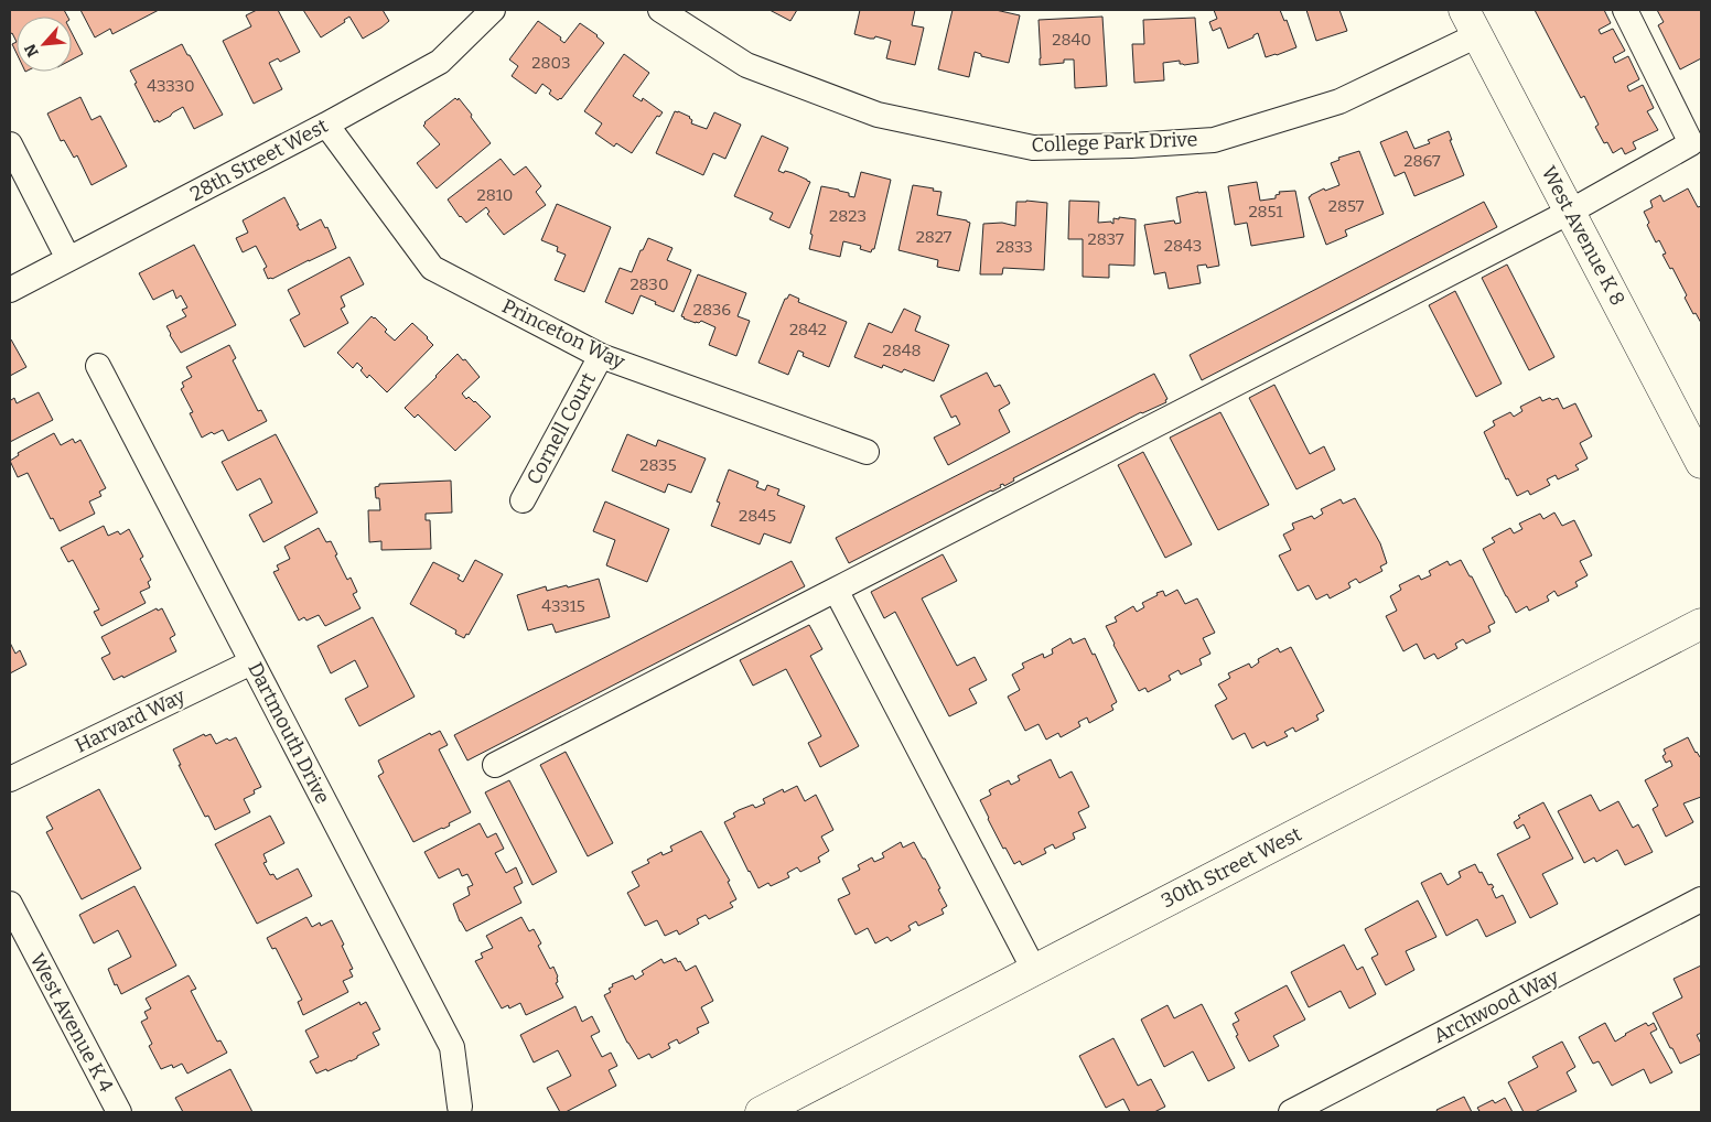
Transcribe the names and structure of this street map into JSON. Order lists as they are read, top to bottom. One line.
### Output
{"streets":{"main road":["West Avenue K 8","30th Street West"],"street":["College Park Drive","28th Street West","Princeton Way","Cornell Court","Harvard Way","Dartmouth Drive","Archwood Way","West Avenue K 4"]},"crossings":[["College Park Drive","West Avenue K 8"],["28th Street West","Princeton Way"],["Princeton Way","Cornell Court"],["Harvard Way","Dartmouth Drive"]],"house_numbers":["2840","2803","43330","2867","2810","2857","2851","2823","2827","2837","2843","2833","2830","2836","2842","2848","2835","2845","43315"],"north":"bottom left"}
